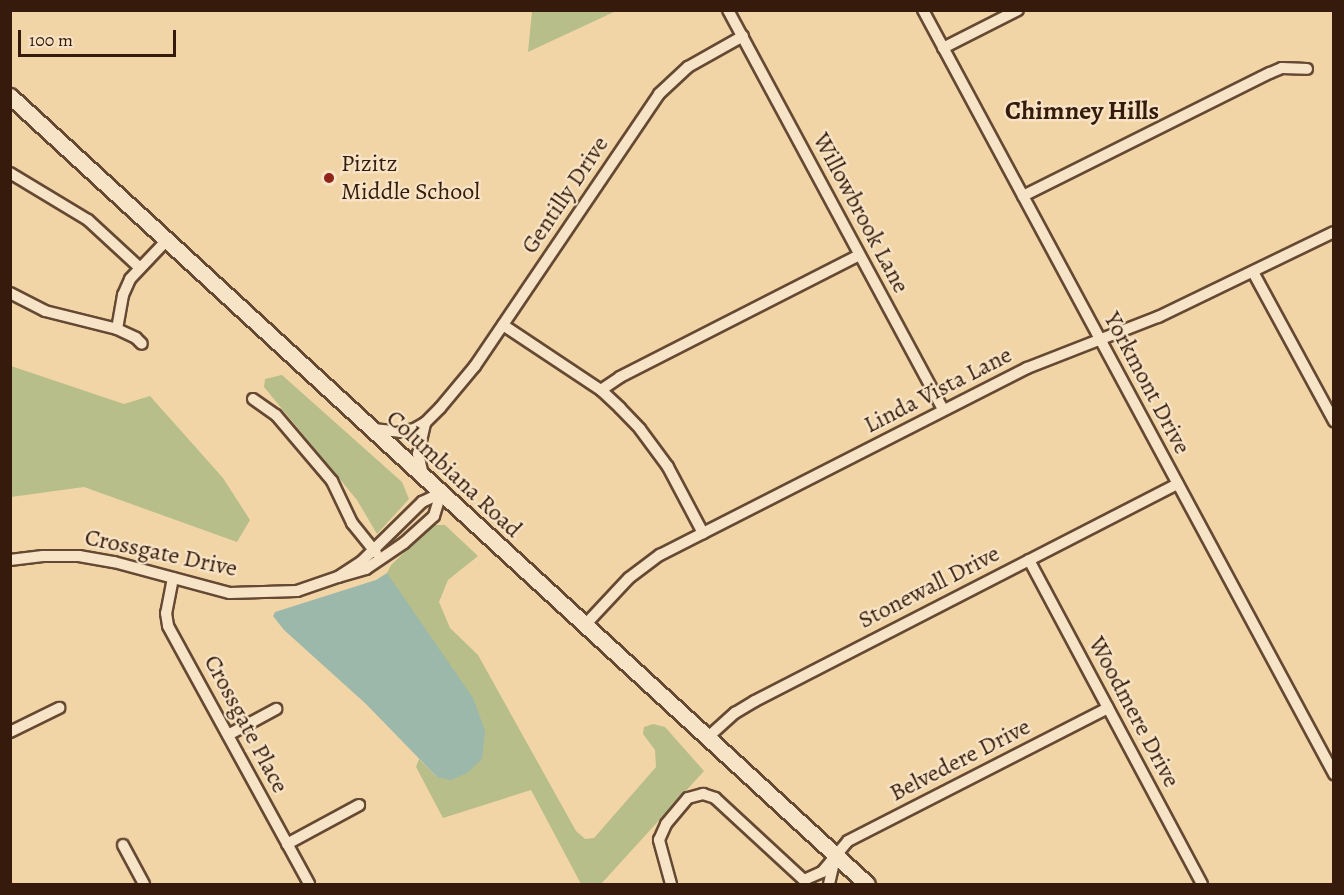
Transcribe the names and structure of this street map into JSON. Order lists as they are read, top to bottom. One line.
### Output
{"streets":{"main road":["Columbiana Road"],"street":["Gentilly Drive","Willowbrook Lane","Yorkmont Drive","Linda Vista Lane","Crossgate Drive","Stonewall Drive","Woodmere Drive","Crossgate Place","Belvedere Drive"]},"crossings":[["Gentilly Drive","Willowbrook Lane"],["Gentilly Drive","Columbiana Road"],["Willowbrook Lane","Linda Vista Lane"],["Yorkmont Drive","Linda Vista Lane"],["Yorkmont Drive","Stonewall Drive"],["Linda Vista Lane","Columbiana Road"],["Columbiana Road","Crossgate Drive"],["Columbiana Road","Stonewall Drive"],["Columbiana Road","Belvedere Drive"],["Crossgate Drive","Crossgate Place"],["Stonewall Drive","Woodmere Drive"],["Woodmere Drive","Belvedere Drive"]],"districts":["Chimney Hills"],"places":["Pizitz Middle School"],"scale_bar":"100 m"}
